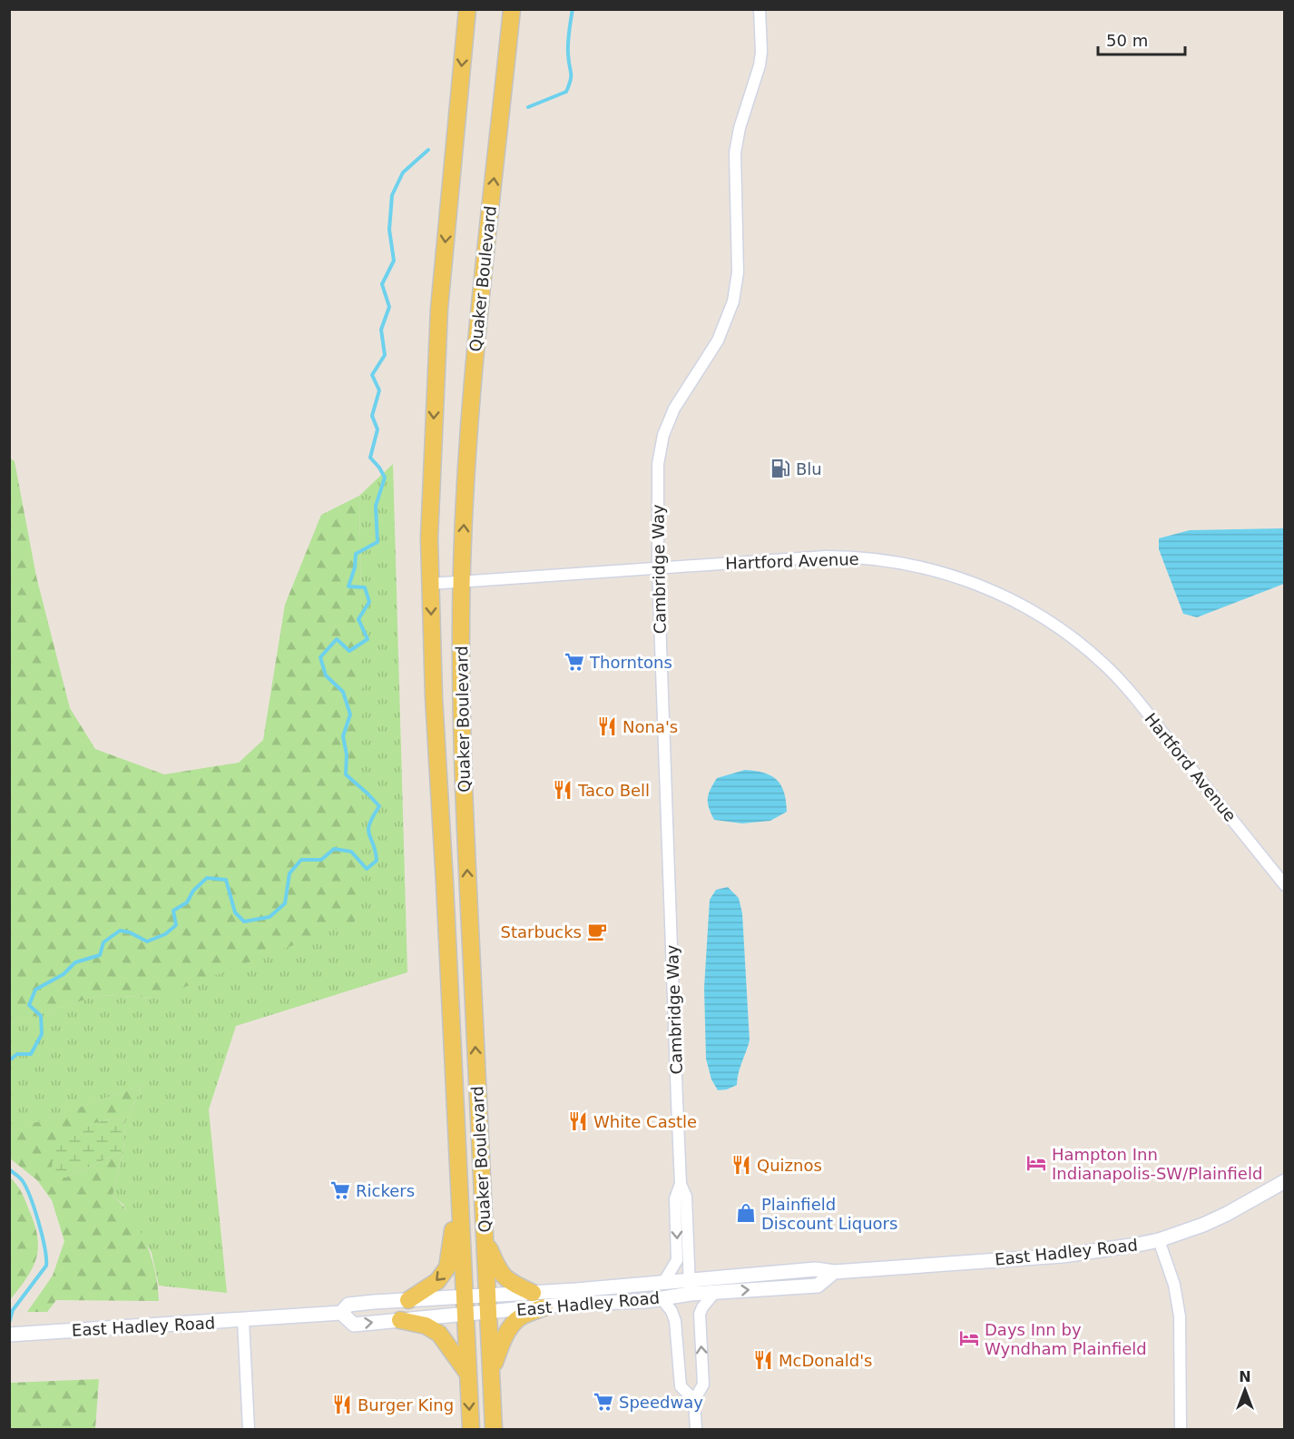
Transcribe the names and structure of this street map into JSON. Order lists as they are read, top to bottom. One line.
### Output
{"streets":{"main road":["Quaker Boulevard"],"street":["Hartford Avenue","Cambridge Way","East Hadley Road"]},"crossings":[["Quaker Boulevard","Hartford Avenue"],["Quaker Boulevard","East Hadley Road"],["Hartford Avenue","Cambridge Way"],["Cambridge Way","East Hadley Road"]],"places":{"fuel station":["Blu"],"supermarket":["Thorntons","Rickers","Speedway"],"restaurant":["Nona's","Taco Bell","White Castle","Quiznos","McDonald's","Burger King"],"cafe":["Starbucks"],"hotel":["Hampton Inn Indianapolis-SW/Plainfield","Days Inn by Wyndham Plainfield"],"shop":["Plainfield Discount Liquors"]},"scale_bar":"50 m","north":"top"}
